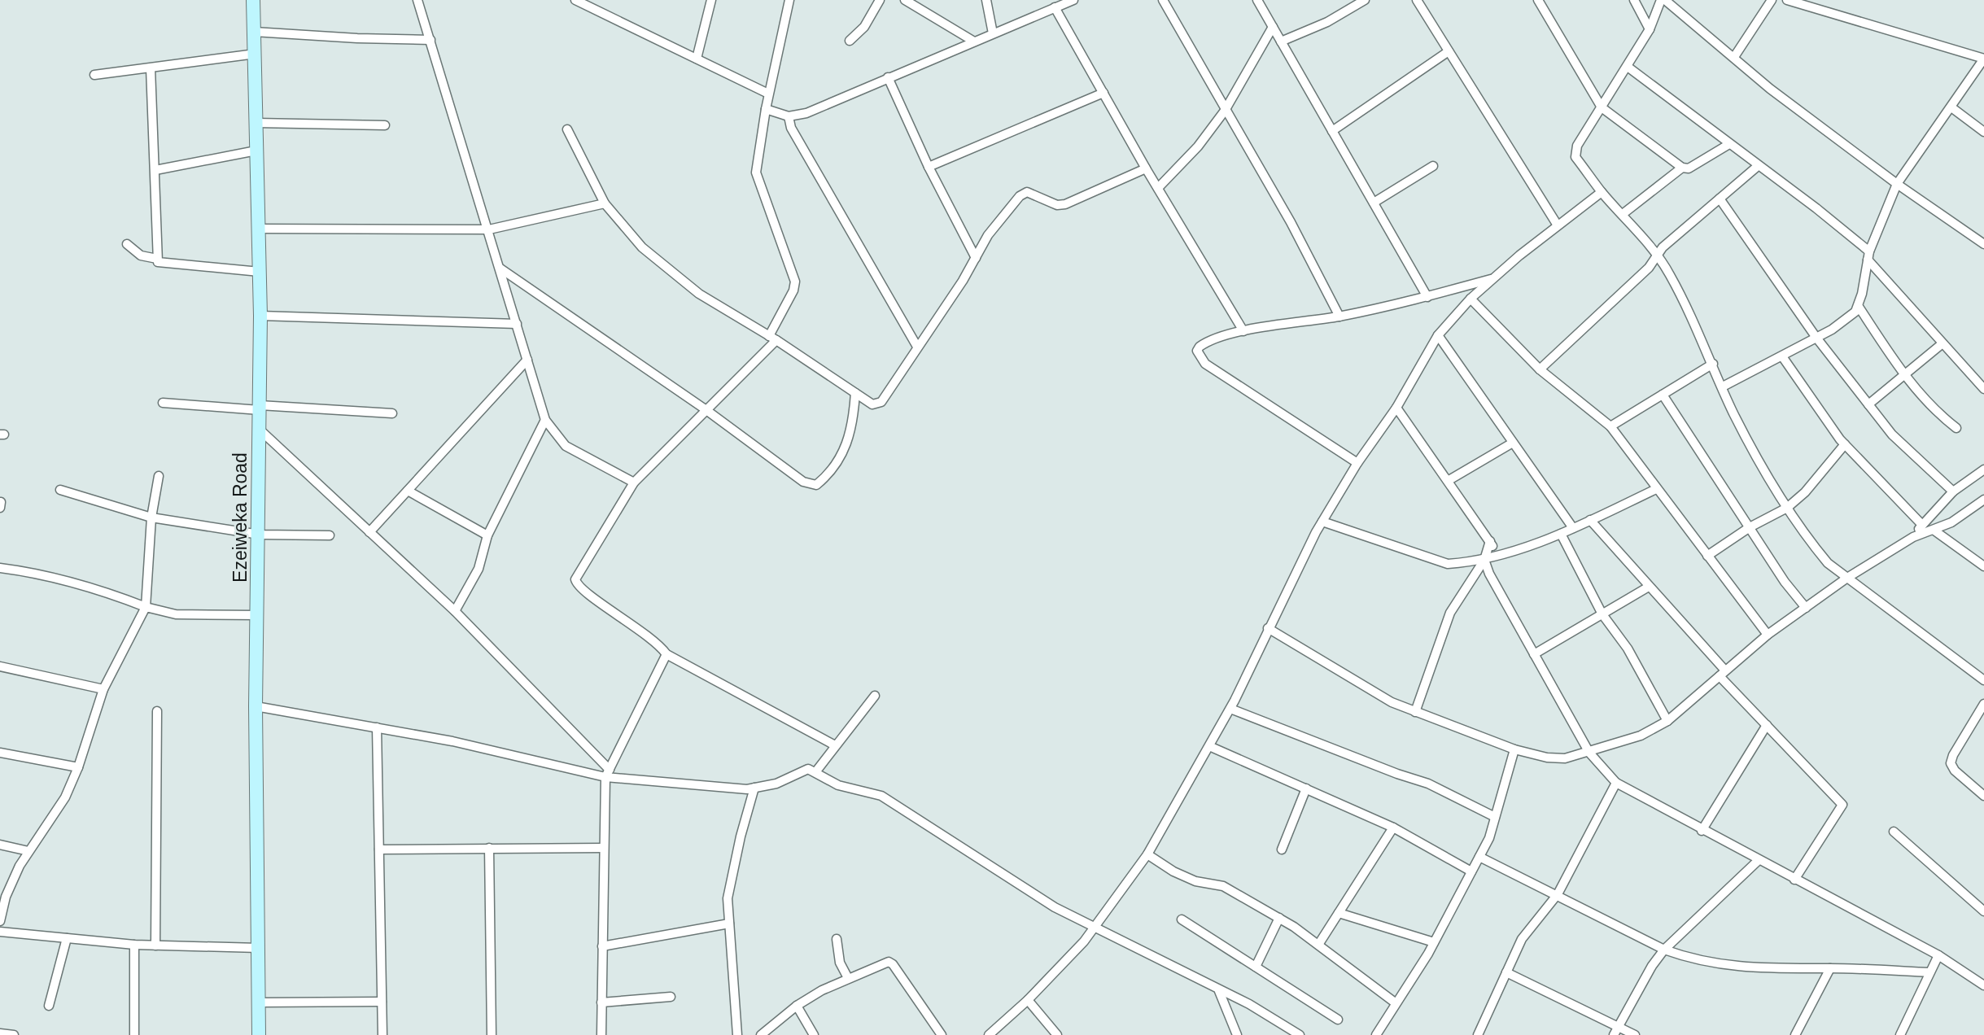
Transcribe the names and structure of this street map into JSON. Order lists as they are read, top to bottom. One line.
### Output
{"streets":{"main road":["Ezeiweka Road"]}}
